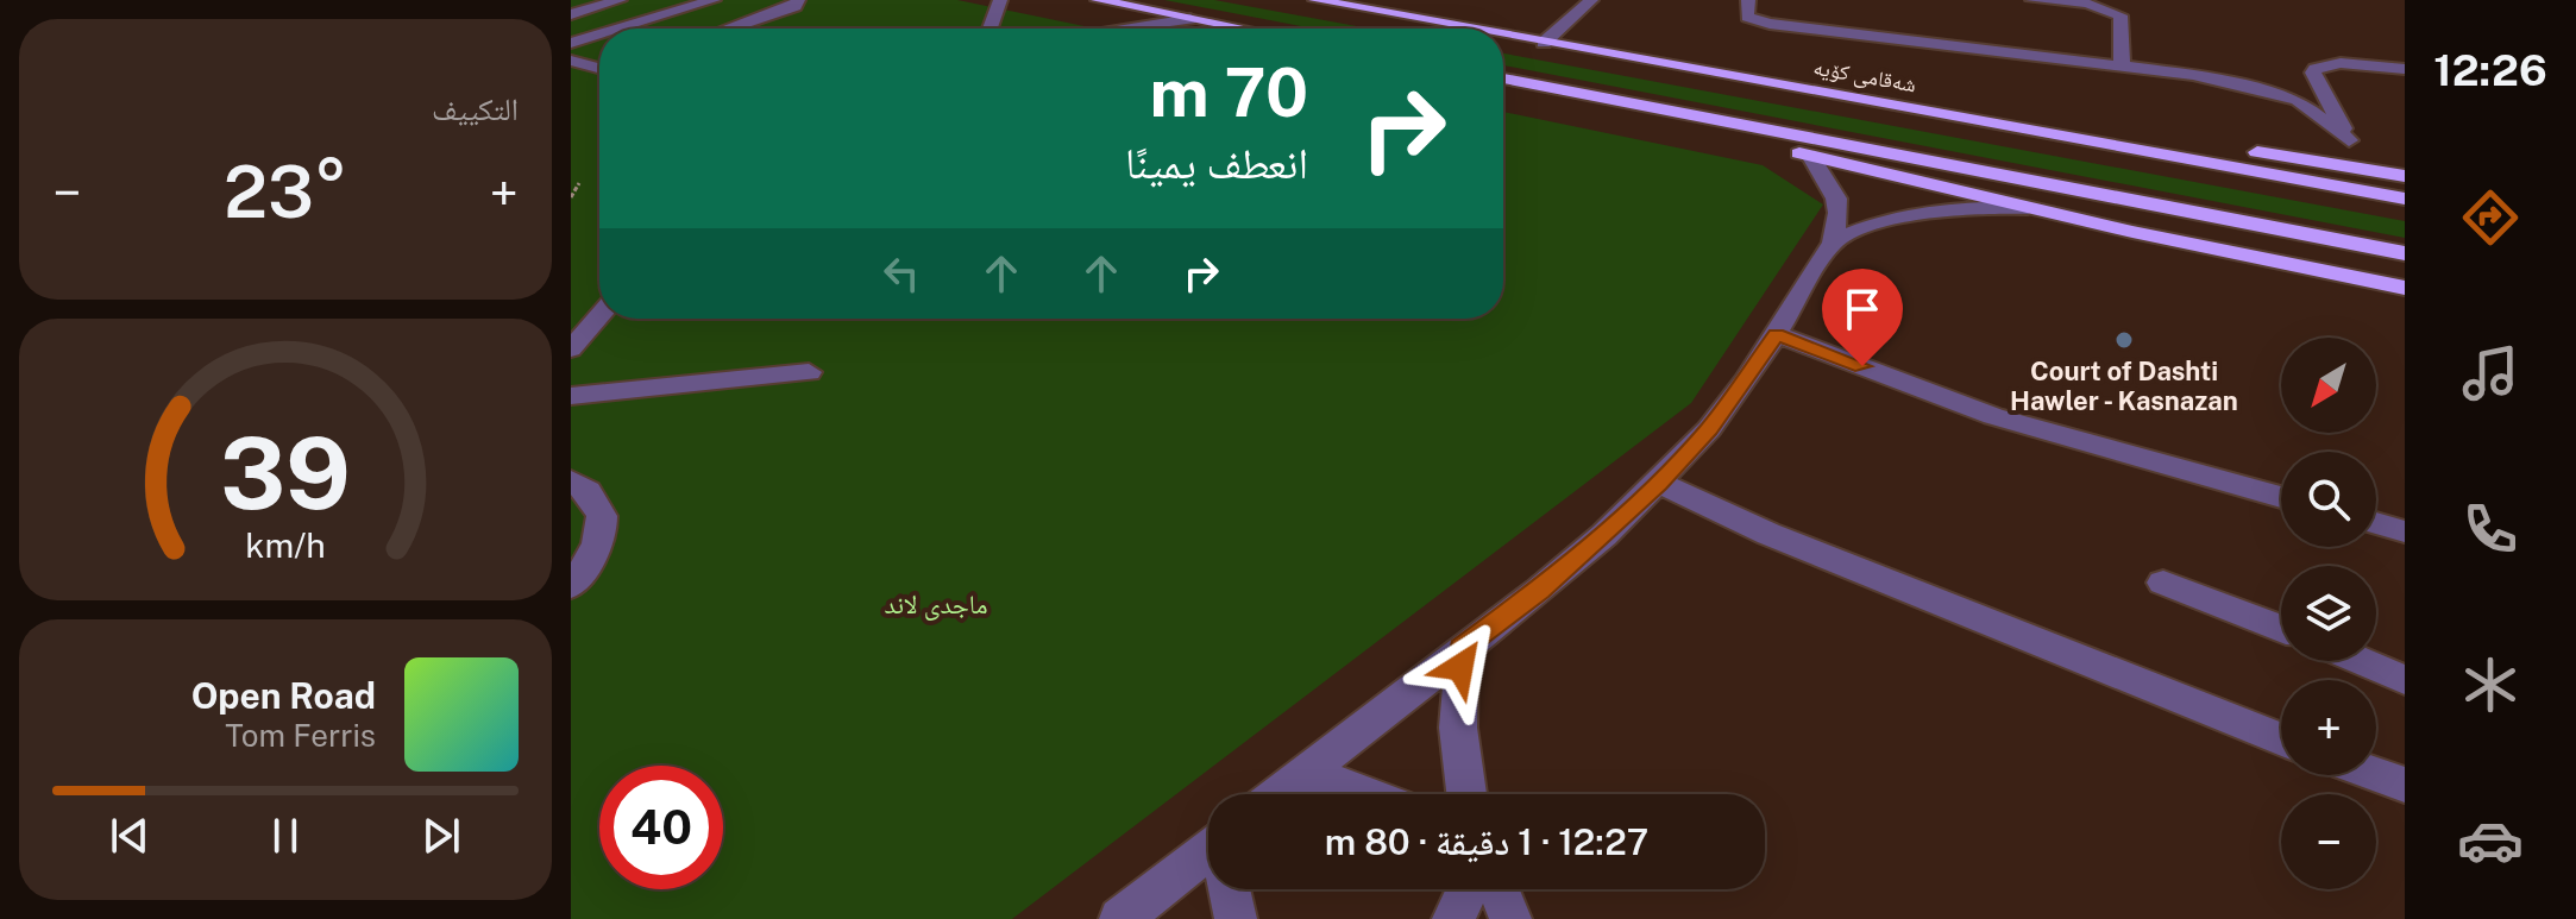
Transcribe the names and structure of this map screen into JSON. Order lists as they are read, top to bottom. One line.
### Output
{"streets":{"highway":["شەقامی کۆیە"]},"parks":["ماجدی لاند"],"places":["Court of Dashti Hawler - Kasnazan"],"north":"bottom left","page":{"tabs":"12:26","tile":"التكييف","turn":["70 m","انعطف يمينًا"],"heat":["−","23°","+"],"map_buttons":["+","−"],"song":["Open Road","Tom Ferris"],"limit":"40","trip":"12:27 · 1 دقيقة · 80 m","gauge":["39","km/h"]}}
